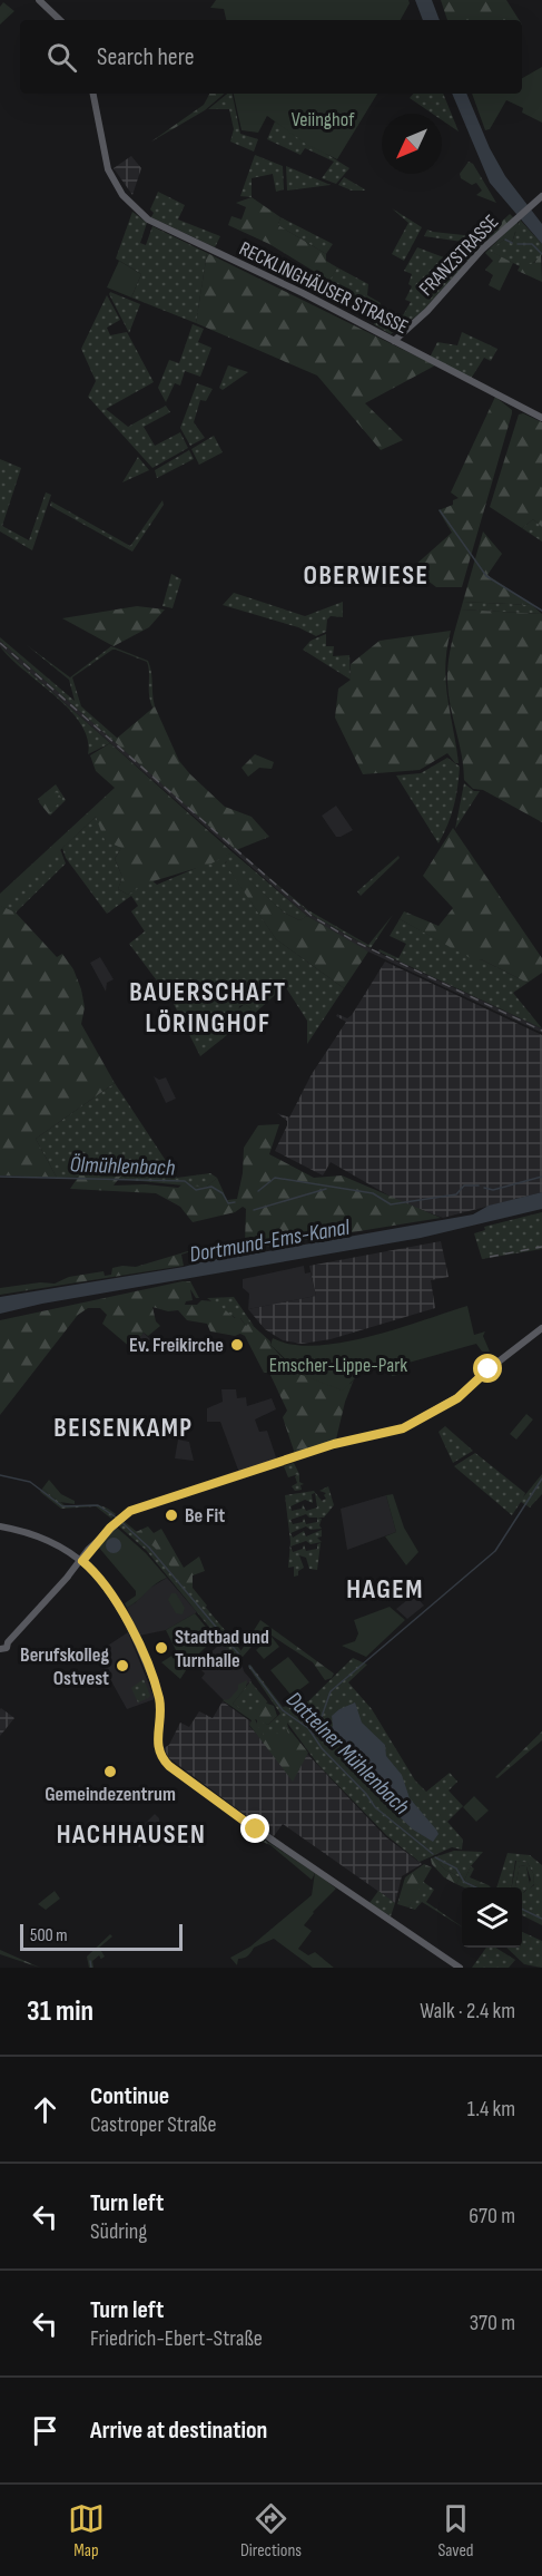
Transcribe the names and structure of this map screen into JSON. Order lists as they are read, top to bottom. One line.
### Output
{"streets":{"main road":["FRANZSTRASSE","RECKLINGHÄUSER STRASSE"]},"crossings":[["FRANZSTRASSE","RECKLINGHÄUSER STRASSE"]],"districts":["OBERWIESE","BAUERSCHAFT LÖRINGHOF","BEISENKAMP","HAGEM","HACHHAUSEN"],"water":["Ölmühlenbach","Dortmund-Ems-Kanal","Dattelner Mühlenbach"],"parks":["Veiinghof","Emscher-Lippe-Park"],"places":["Ev. Freikirche","Be Fit","Stadtbad und Turnhalle","Berufskolleg Ostvest","Gemeindezentrum"],"scale_bar":"500 m","north":"bottom left","page":{"search":"Search here","scale":"500 m","heading":["31 min","Walk · 2.4 km"],"list":[["Continue","Castroper Straße","1.4 km"],["Turn left","Südring","670 m"],["Turn left","Friedrich-Ebert-Straße","370 m"],"Arrive at destination"],"nav":["Map","Directions","Saved"]}}
